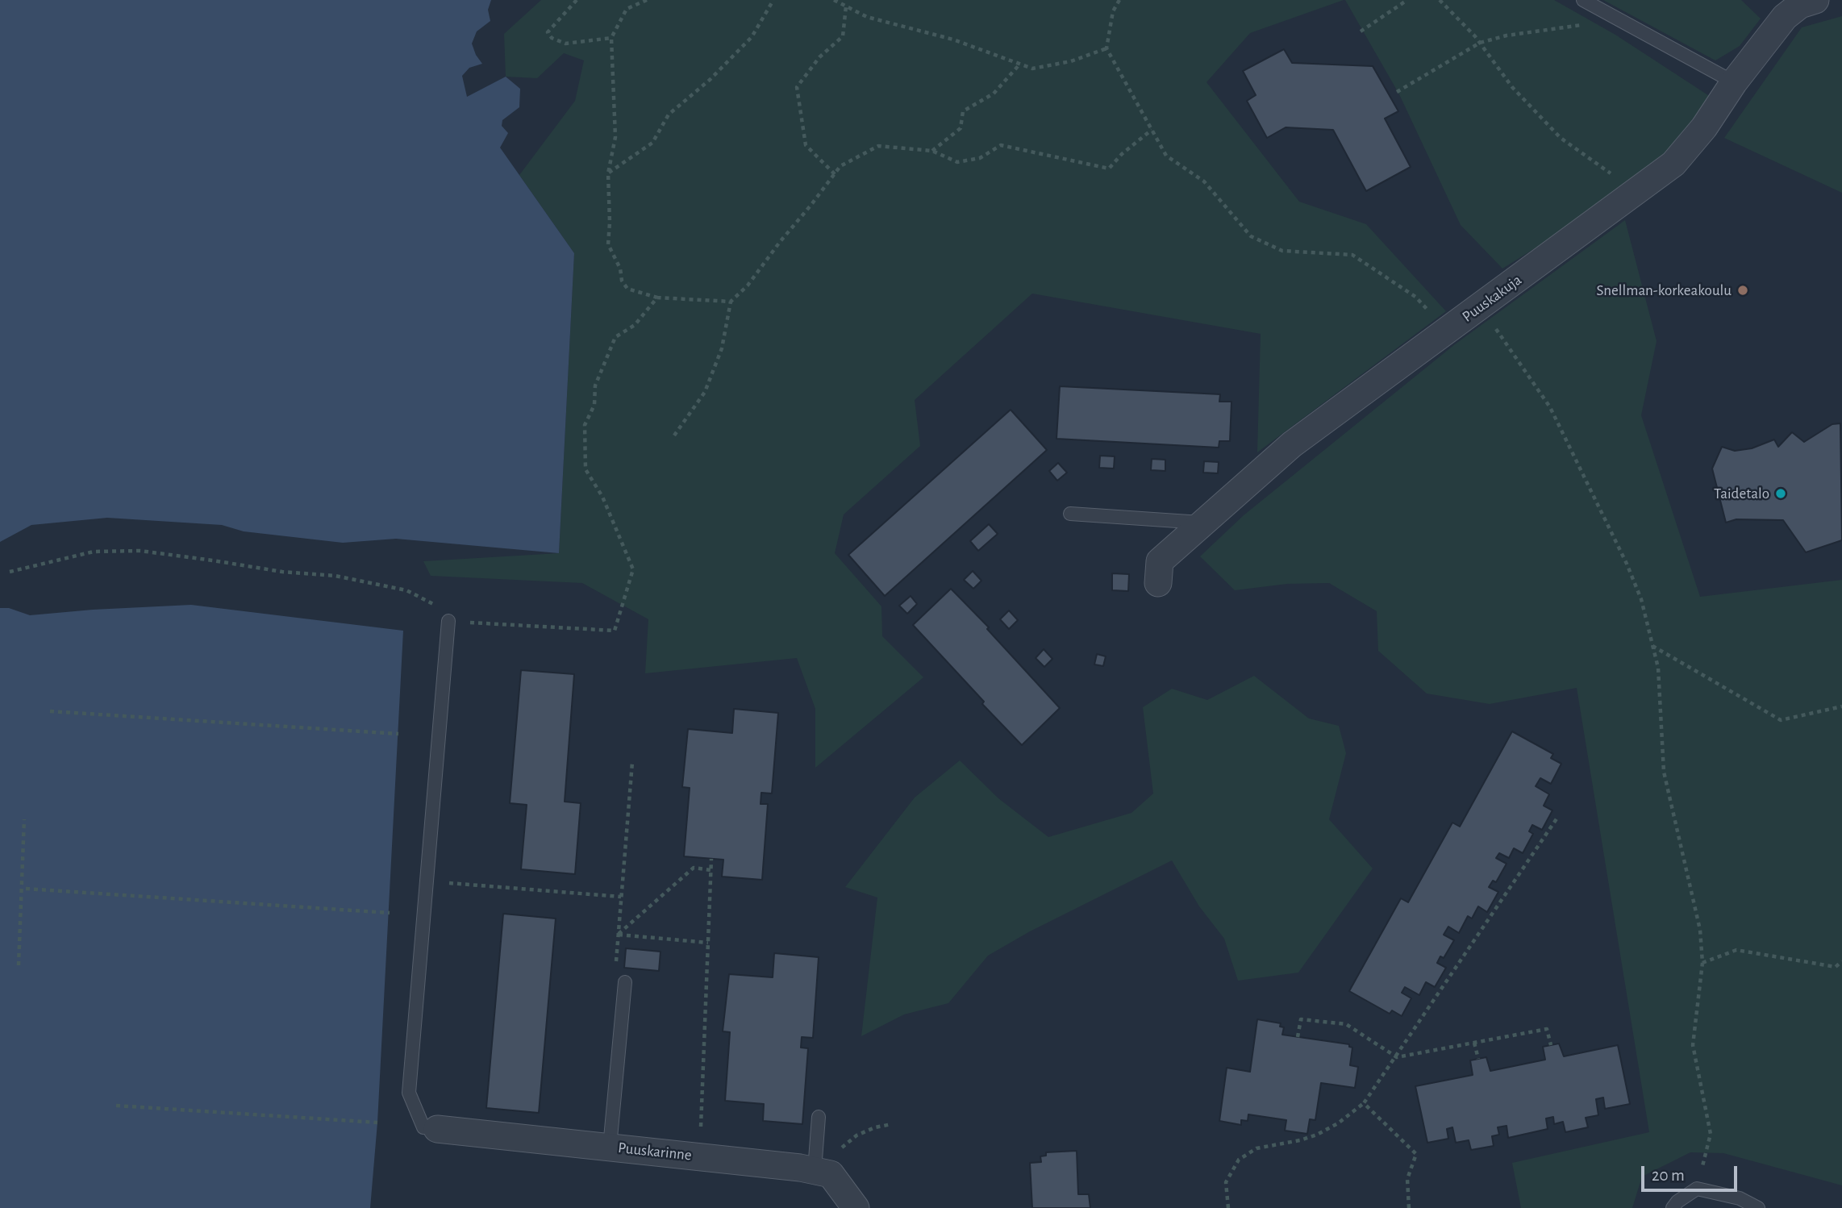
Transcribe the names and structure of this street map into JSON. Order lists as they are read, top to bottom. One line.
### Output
{"streets":{"street":["Puuskakuja","Puuskarinne"]},"places":["Snellman-korkeakoulu","Taidetalo"],"scale_bar":"20 m"}
